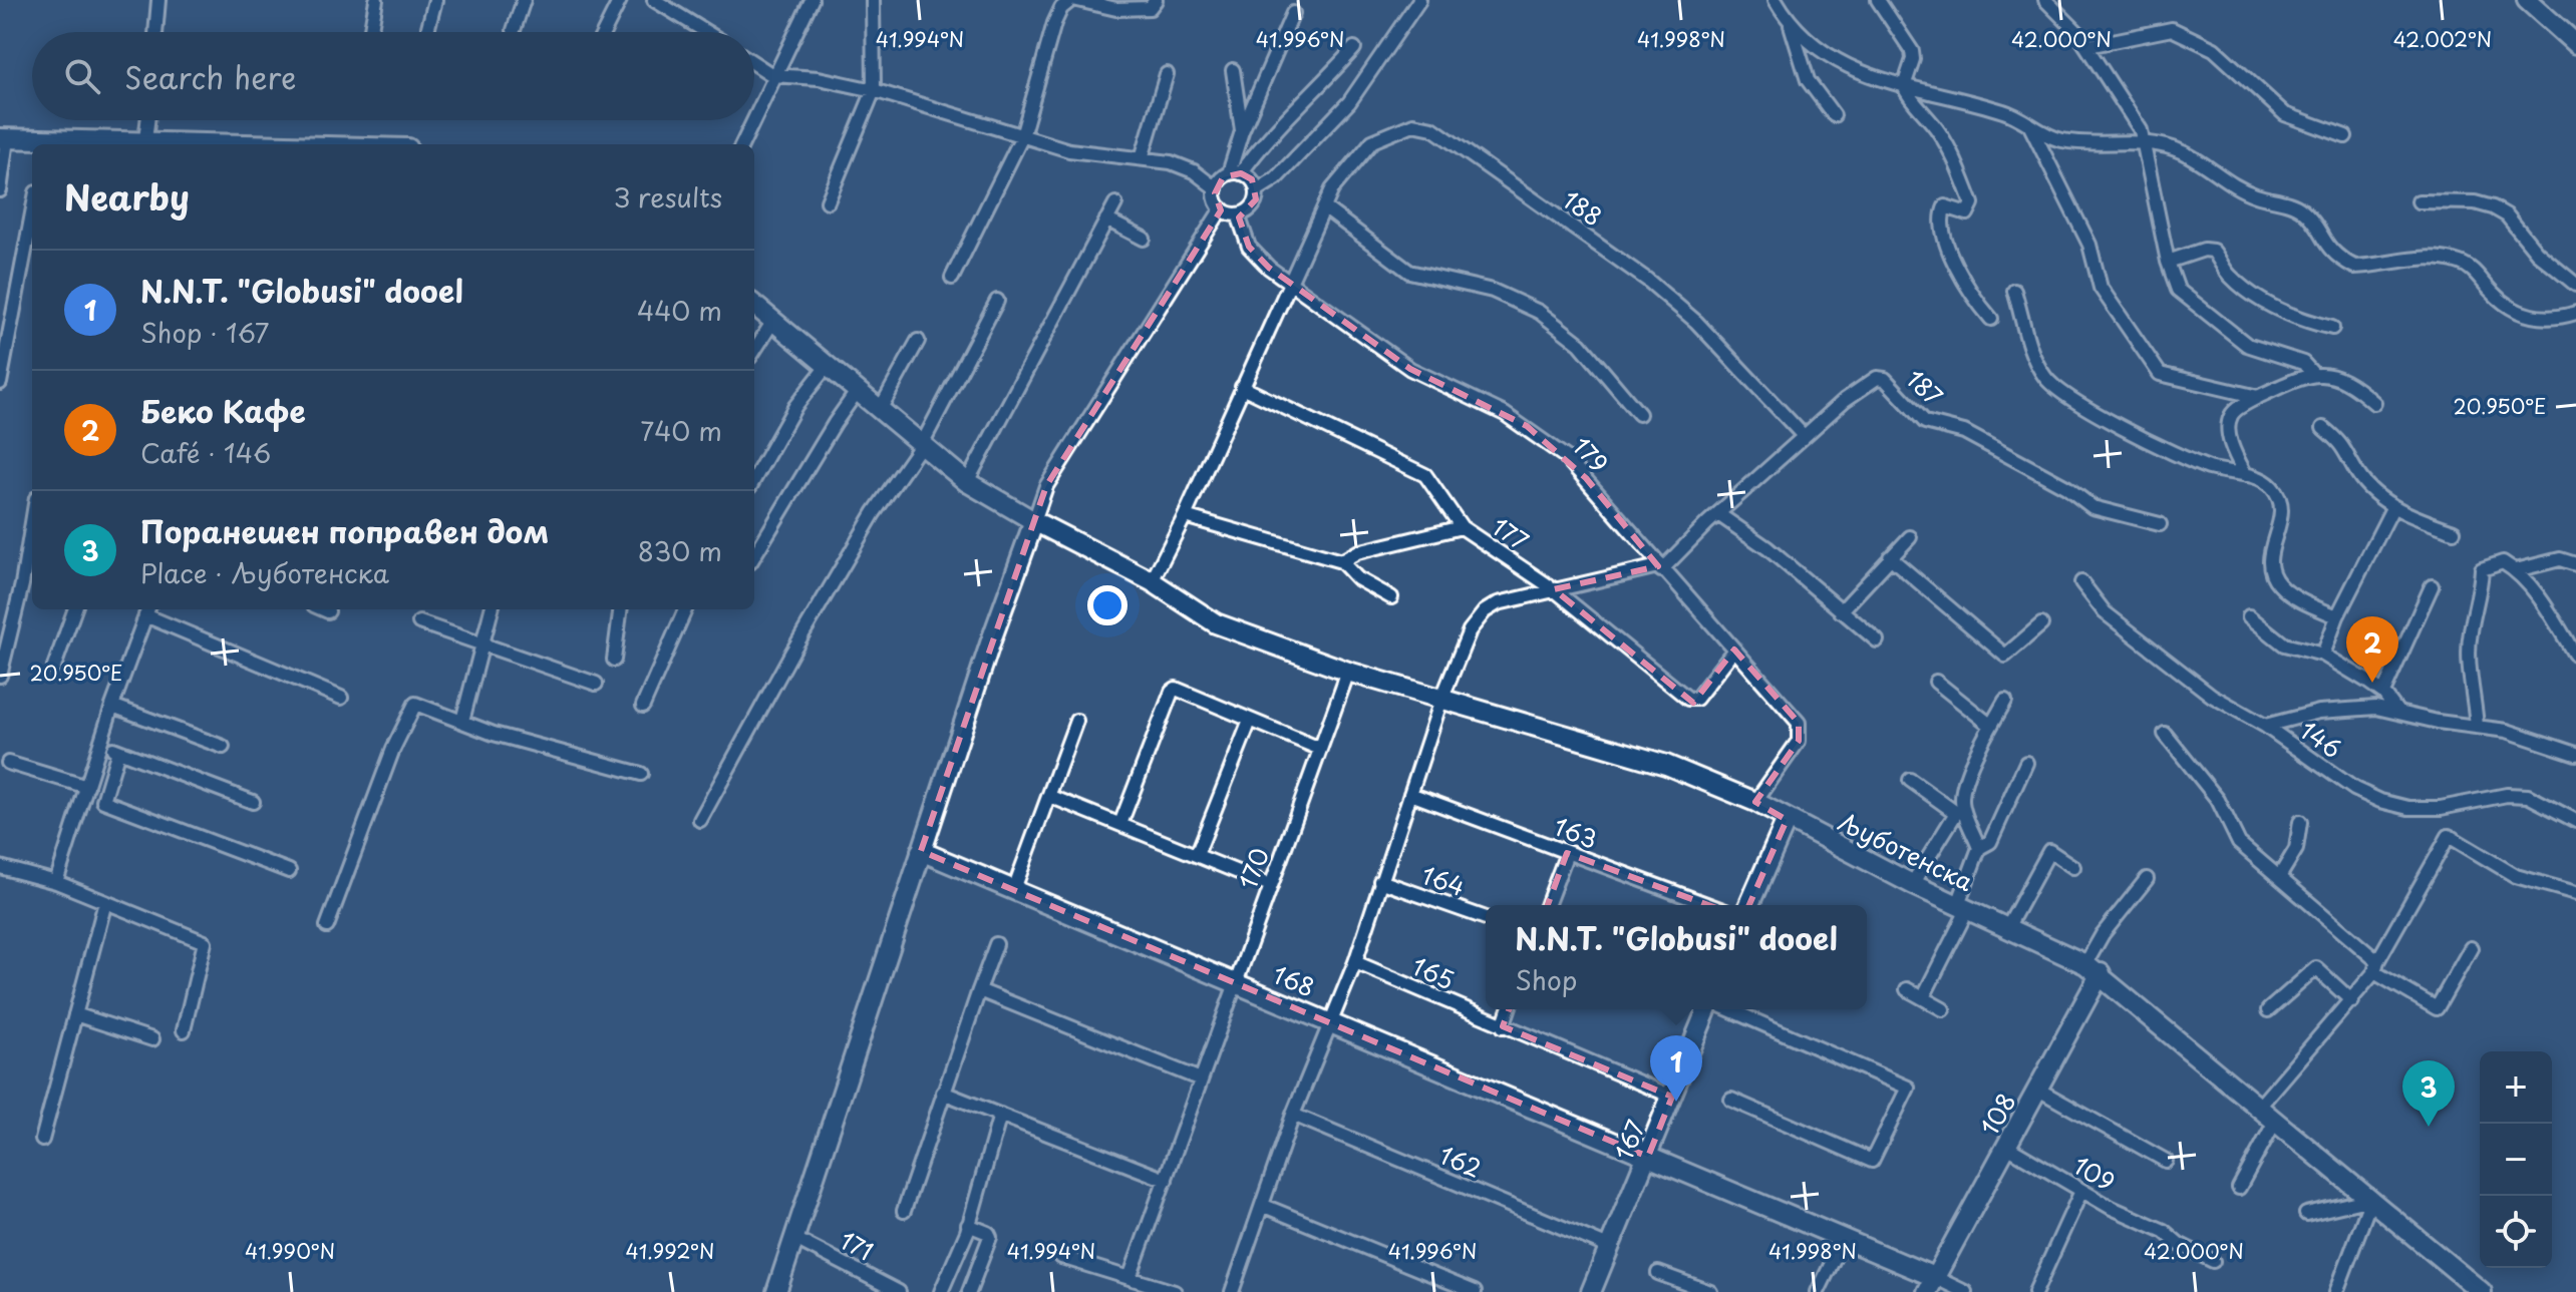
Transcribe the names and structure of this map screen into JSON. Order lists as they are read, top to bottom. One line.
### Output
{"streets":{"street":["188","187","179","177","146","163","Љуботенска","170","164","165","168","108","167","162","109","171"]},"crossings":[["188","187"],["188","179"],["188","177"],["188","Љуботенска"],["187","179"],["179","177"],["179","Љуботенска"],["Љуботенска","170"],["Љуботенска","108"],["170","168"],["165","167"],["168","167"],["108","109"],["167","162"]],"page":{"search":"Search here","heading":["Nearby","3 results"],"list":[{"mark":"1","name":"N.N.T. \"Globusi\" dooel","note":"Shop · 167","value":"440 m"},{"mark":"2","name":"Беко Кафе","note":"Café · 146","value":"740 m"},{"mark":"3","name":"Поранешен поправен дом","note":"Place · Љуботенска","value":"830 m"}],"pins":["2","1","3"],"popup":["N.N.T. \"Globusi\" dooel","Shop"],"map_buttons":["+","−"]},"coordinates":["41.994°N","41.996°N","41.998°N","42.000°N","42.002°N","20.950°E","41.990°N","41.992°N"]}
